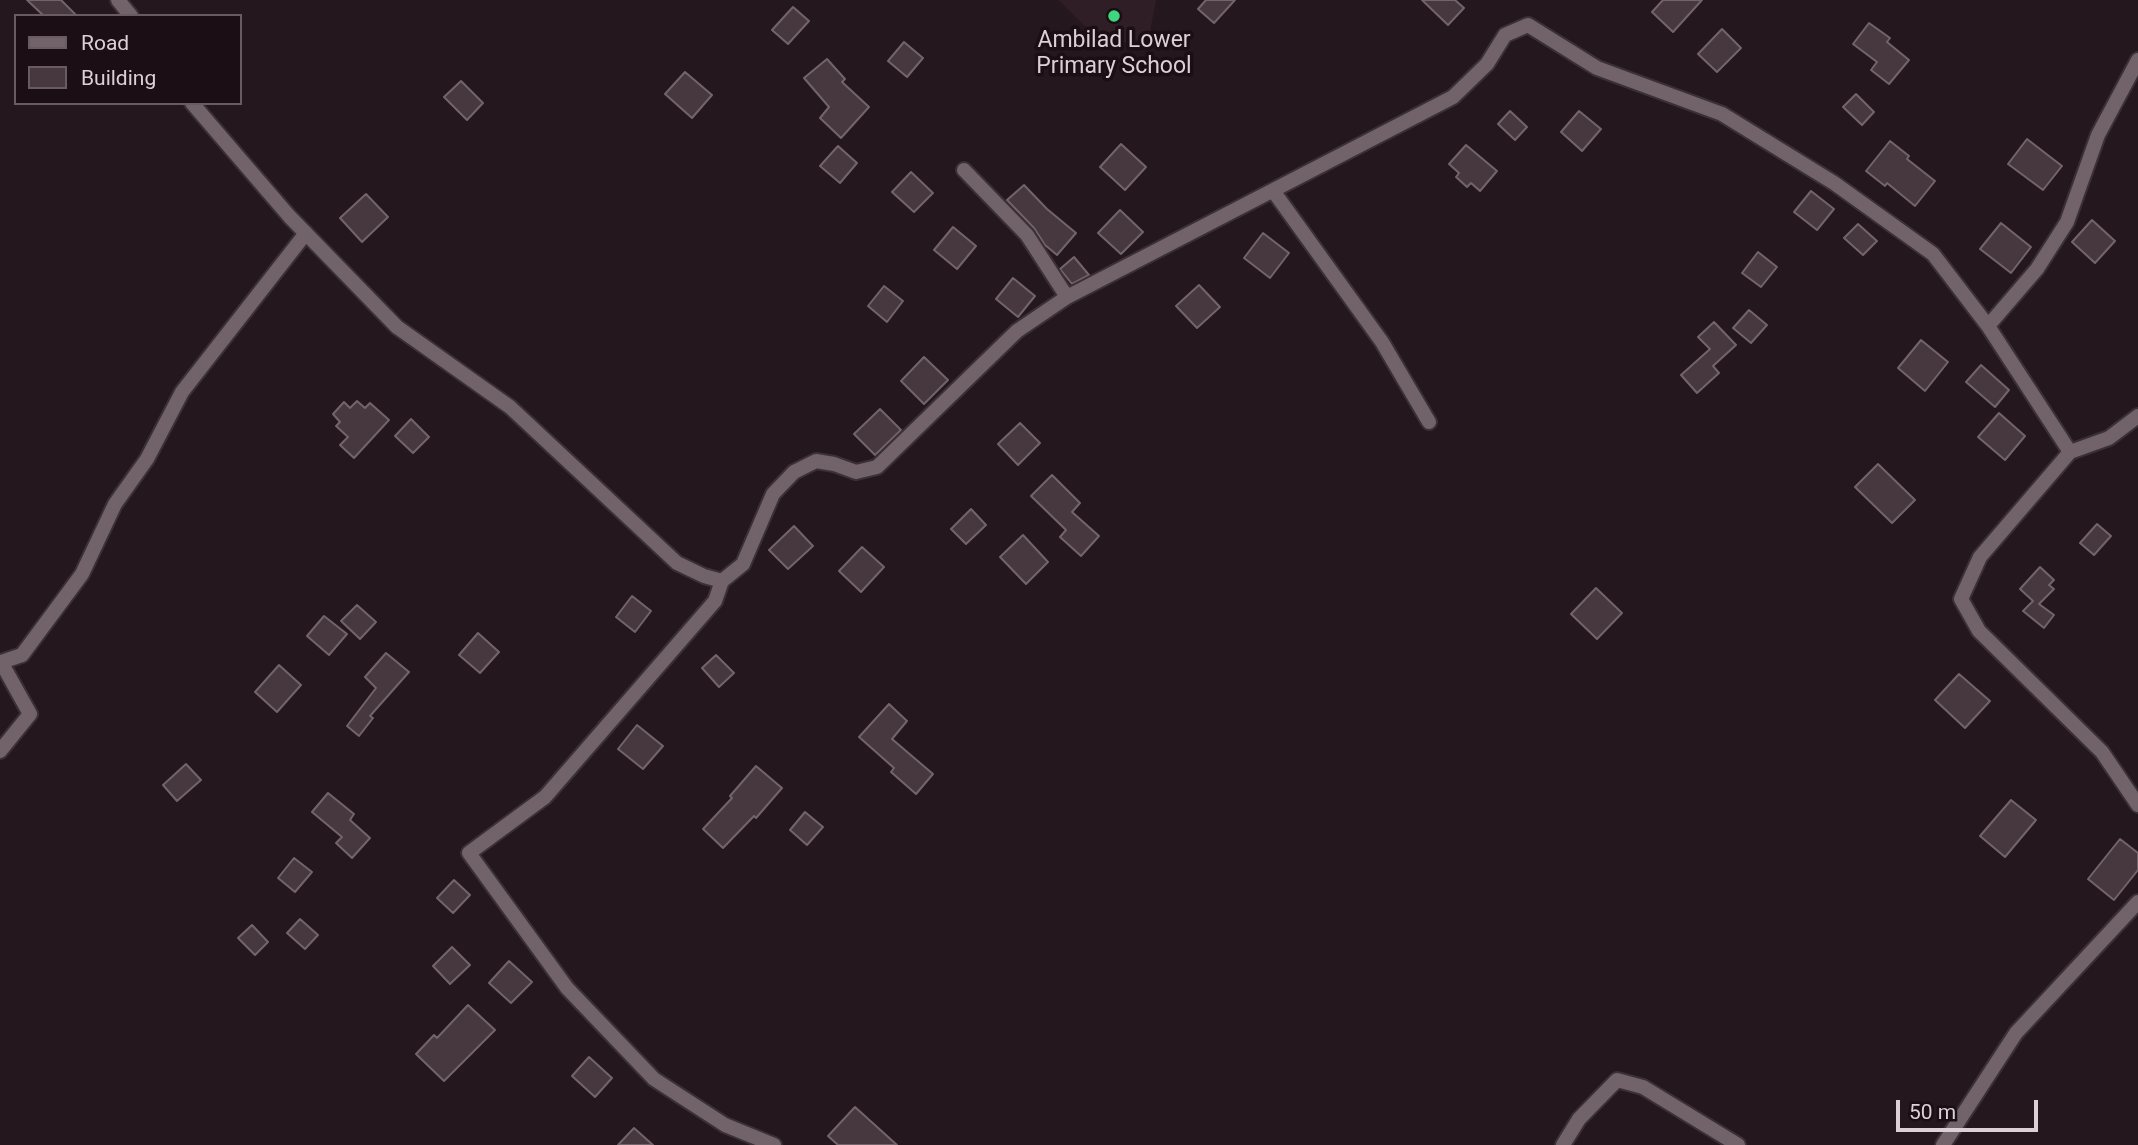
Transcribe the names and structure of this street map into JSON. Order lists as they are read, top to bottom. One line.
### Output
{"places":["Ambilad Lower Primary School"],"legend":["Road","Building"],"scale_bar":"50 m"}
